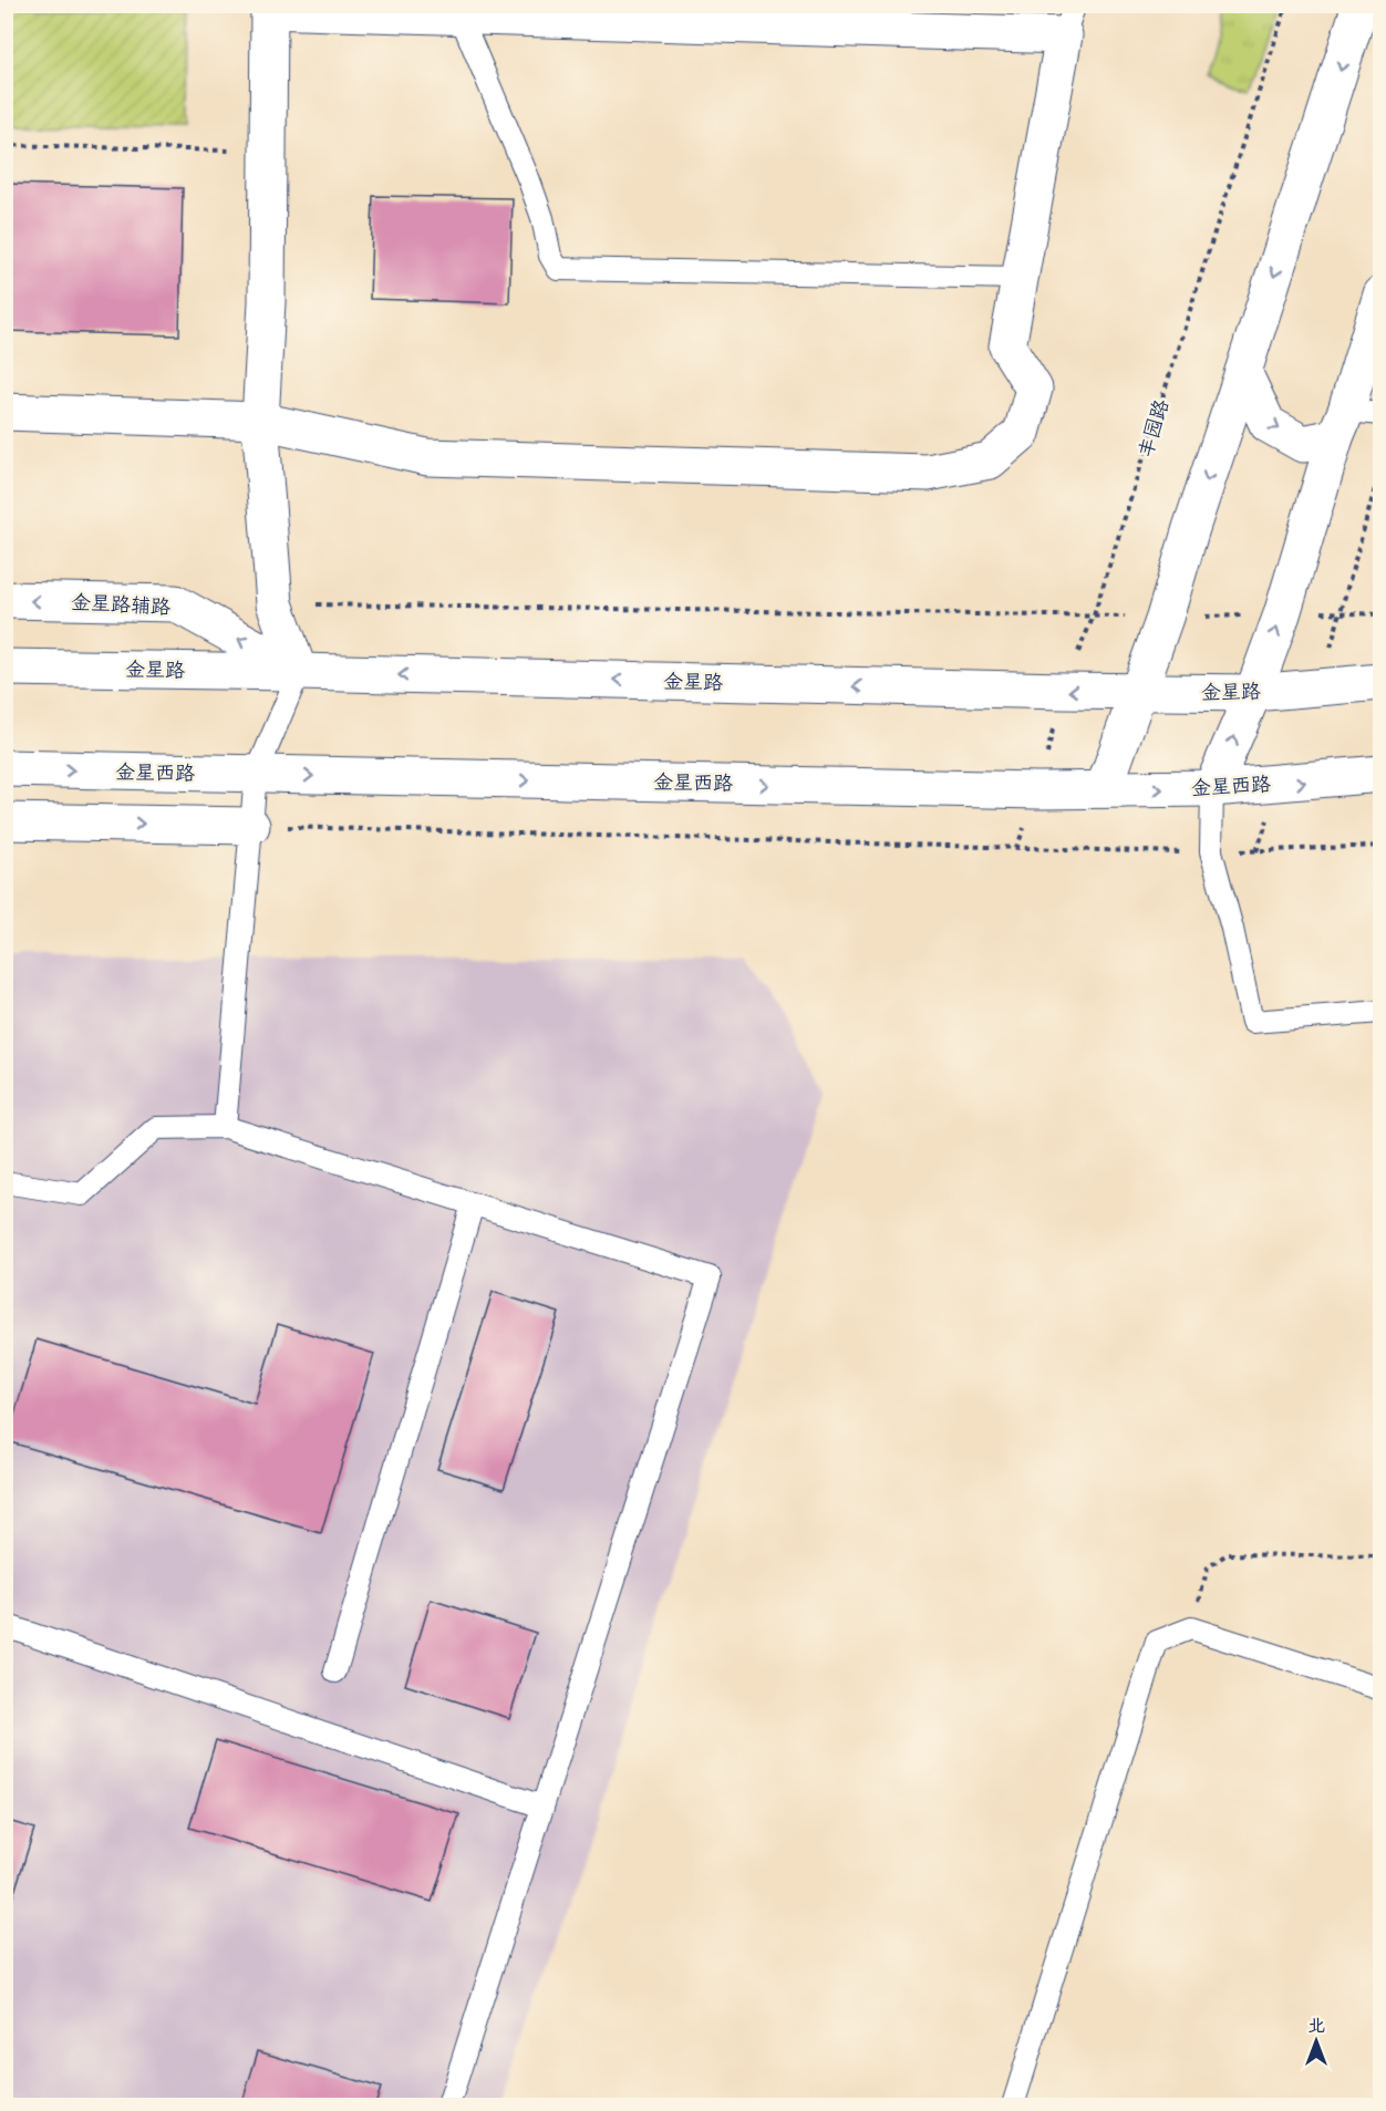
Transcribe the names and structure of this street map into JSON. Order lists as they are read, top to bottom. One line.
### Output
{"streets":{"main road":["金星路辅路","金星路","金星西路"],"path":["丰园路"]},"crossings":[["丰园路","金星路"],["丰园路","金星西路"],["金星路辅路","金星路"]],"one_way":["金星路","金星西路"],"north":"top"}
